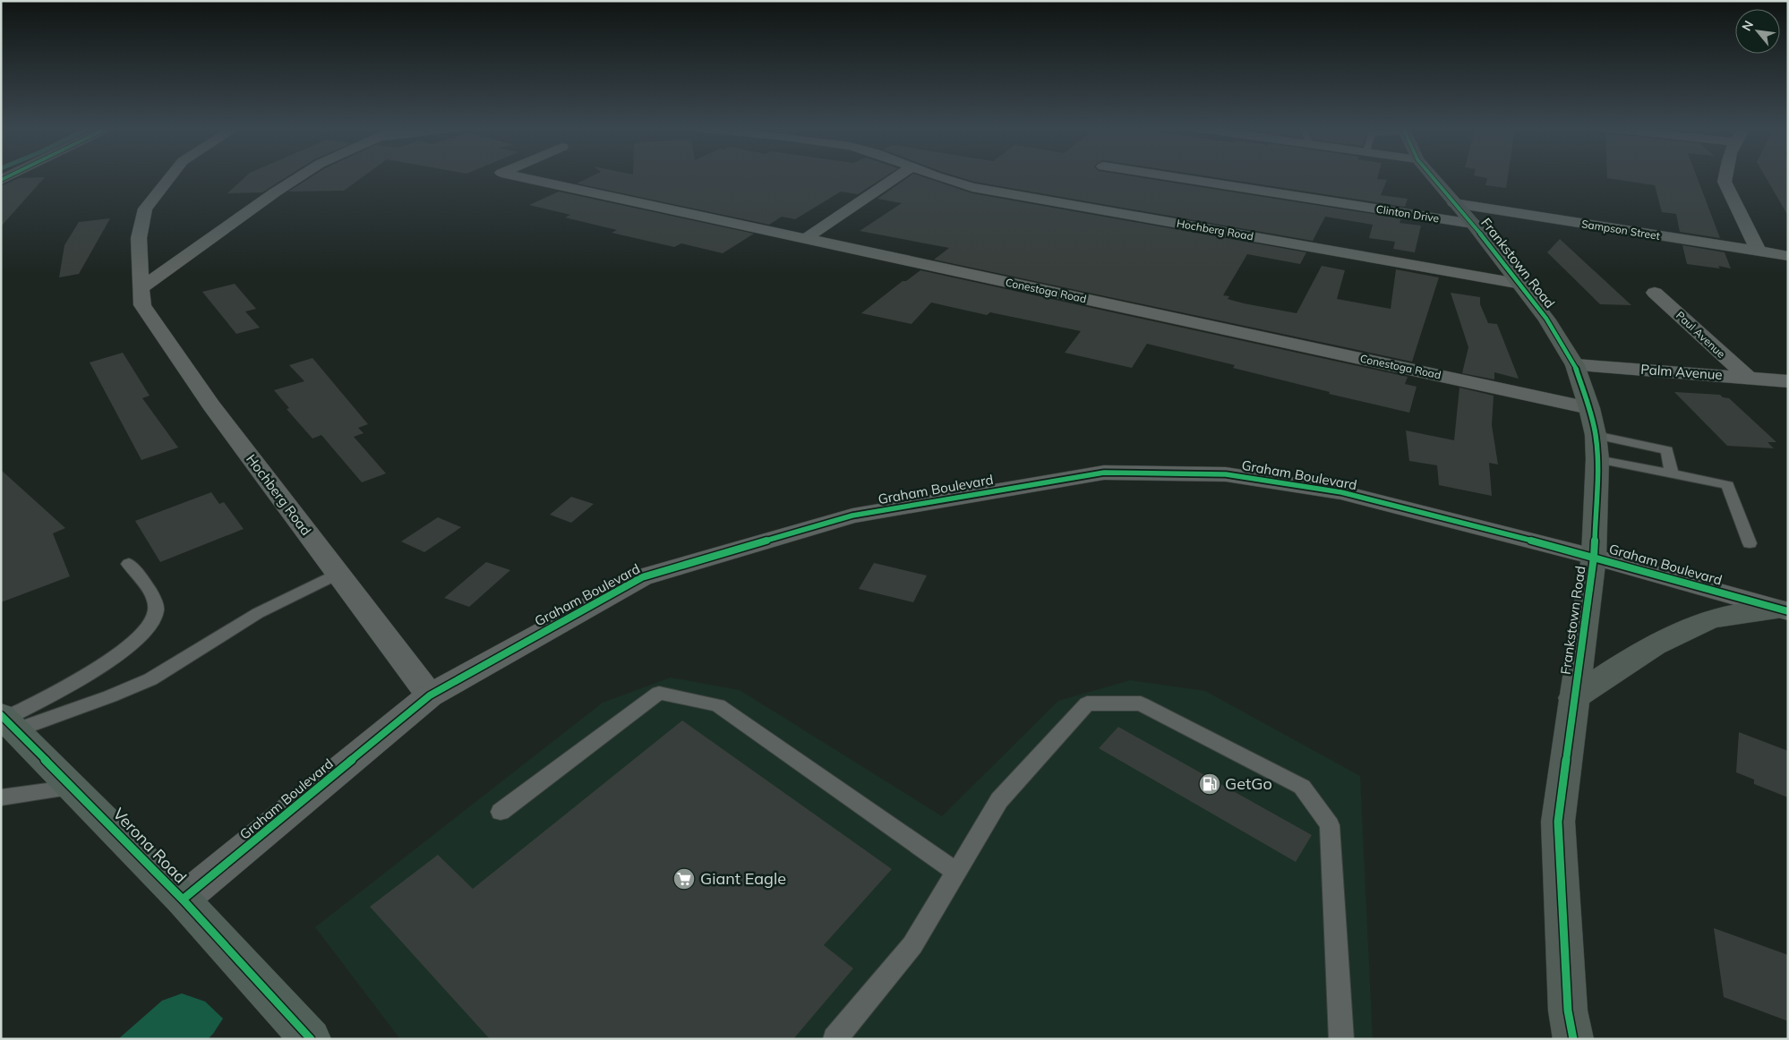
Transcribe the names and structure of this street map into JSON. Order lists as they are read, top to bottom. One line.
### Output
{"streets":{"main road":["Frankstown Road","Verona Road"],"street":["Clinton Drive","Hochberg Road","Sampson Street","Conestoga Road","Paul Avenue","Palm Avenue","Graham Boulevard"]},"crossings":[["Clinton Drive","Frankstown Road"],["Hochberg Road","Frankstown Road"],["Hochberg Road","Graham Boulevard"],["Sampson Street","Frankstown Road"],["Frankstown Road","Conestoga Road"],["Frankstown Road","Palm Avenue"],["Frankstown Road","Graham Boulevard"],["Paul Avenue","Palm Avenue"],["Graham Boulevard","Verona Road"]],"places":{"fuel station":["GetGo"],"supermarket":["Giant Eagle"]},"north":"top left"}
